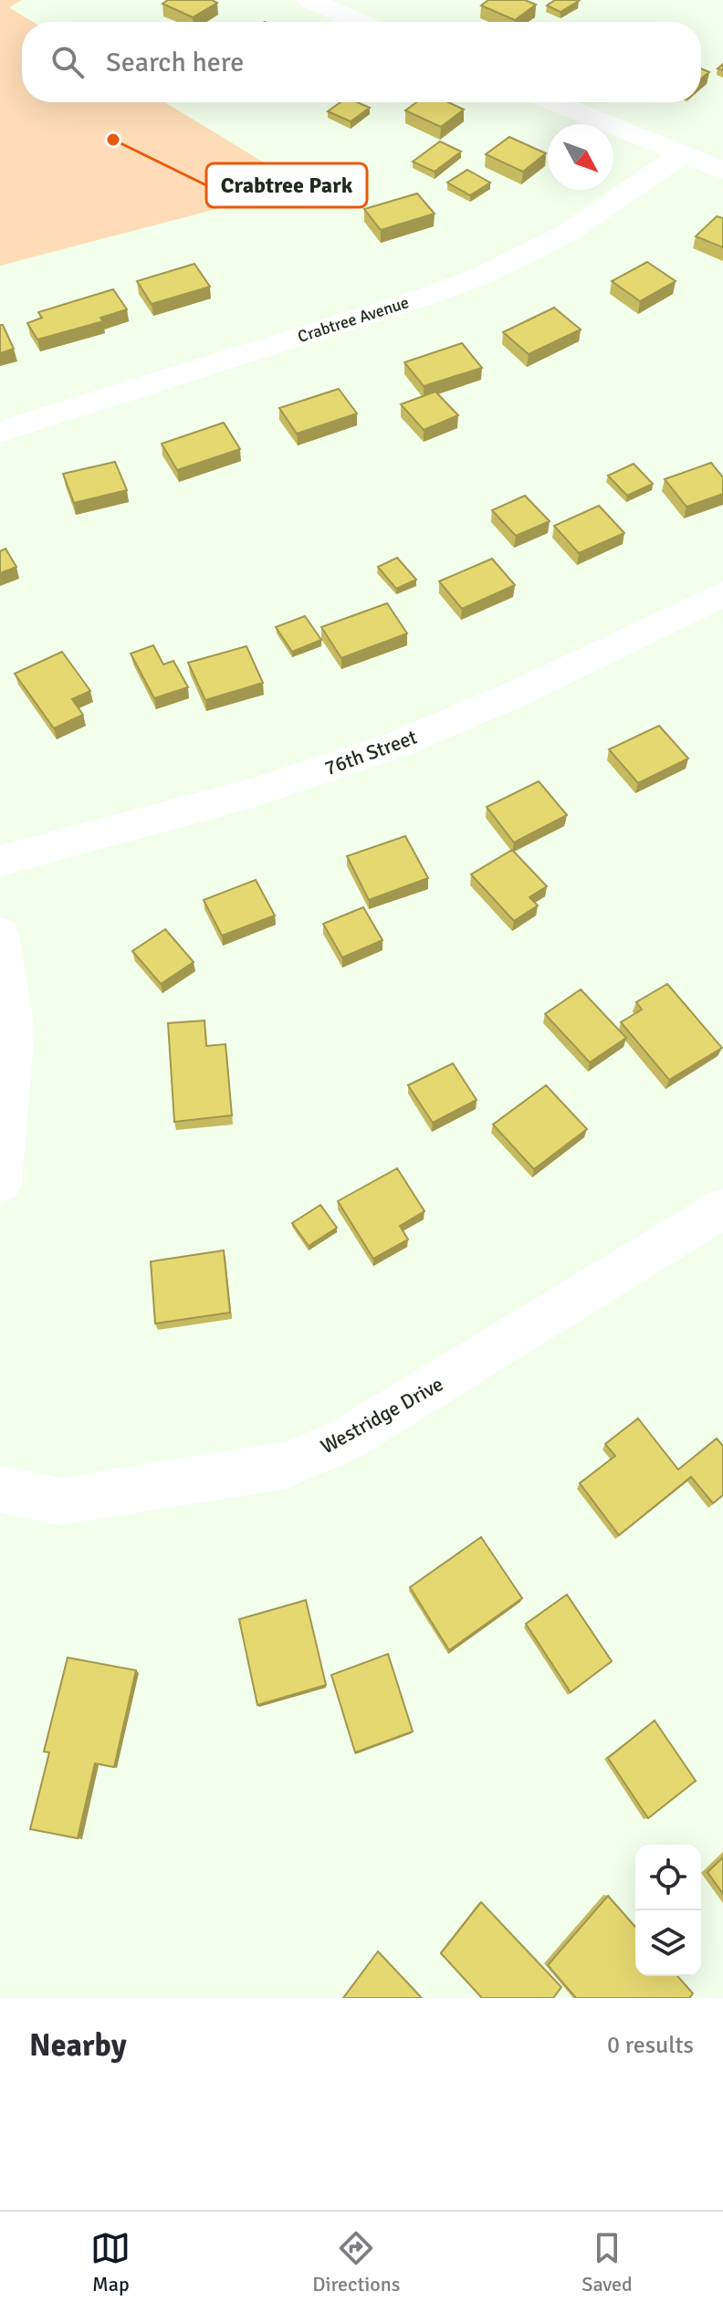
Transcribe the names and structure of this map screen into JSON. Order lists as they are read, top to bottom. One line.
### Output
{"streets":{"street":["Crabtree Avenue","76th Street","Westridge Drive"]},"places":["Crabtree Park"],"north":"bottom right","page":{"search":"Search here","heading":["Nearby","0 results"],"nav":["Map","Directions","Saved"]}}
